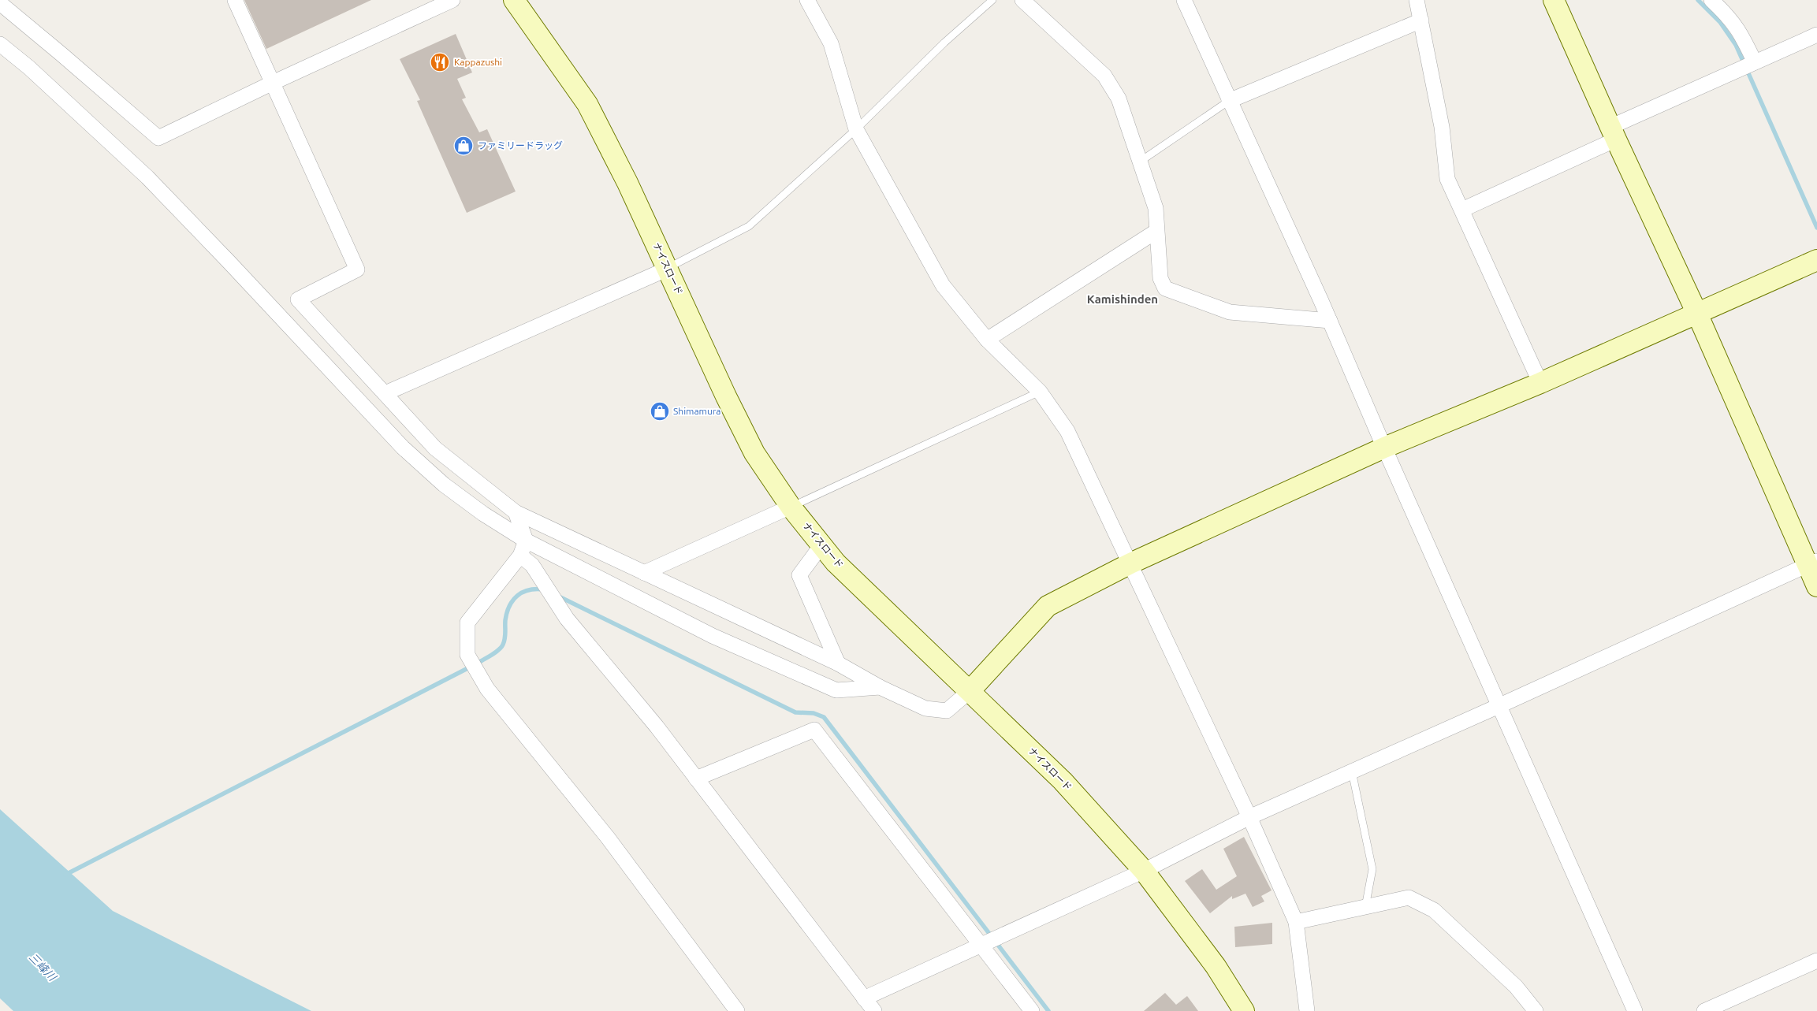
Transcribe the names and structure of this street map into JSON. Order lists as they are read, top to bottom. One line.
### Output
{"streets":{"street":["ナイスロード"]},"districts":["Kamishinden"],"water":["三峰川"],"places":{"restaurant":["Kappazushi"],"shop":["ファミリードラッグ","Shimamura"]}}
